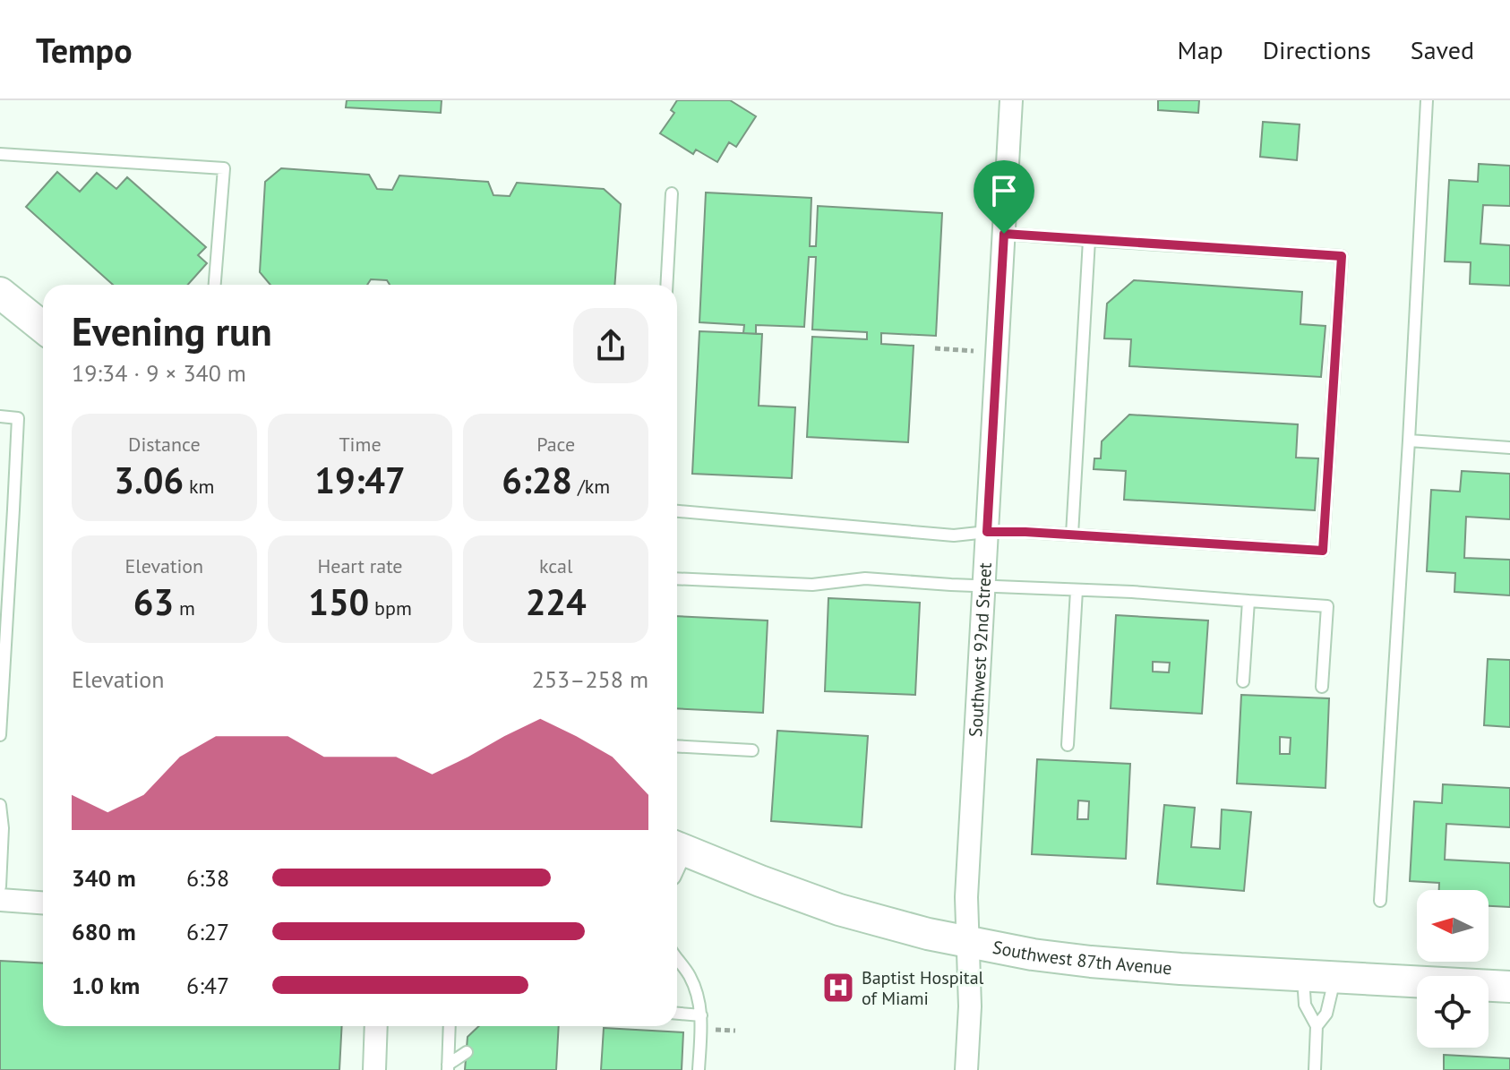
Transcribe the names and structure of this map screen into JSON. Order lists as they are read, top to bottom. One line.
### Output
{"streets":{"main road":["Southwest 87th Avenue"],"street":["Southwest 92nd Street"]},"crossings":[["Southwest 92nd Street","Southwest 87th Avenue"]],"places":{"hospital":["Baptist Hospital of Miami"]},"north":"left","page":{"header":"Tempo","nav":["Map","Directions","Saved"],"heading":["Evening run","19:34 · 9 × 340 m"],"stats":[["Distance","3.06 km"],["Time","19:47"],["Pace","6:28 /km"],["Elevation","63 m"],["Heart rate","150 bpm"],["kcal","224"]],"chart":["Elevation","253–258 m"],"list":[{"name":"340 m","note":"6:38"},{"name":"680 m","note":"6:27"},{"name":"1.0 km","note":"6:47"}]}}
